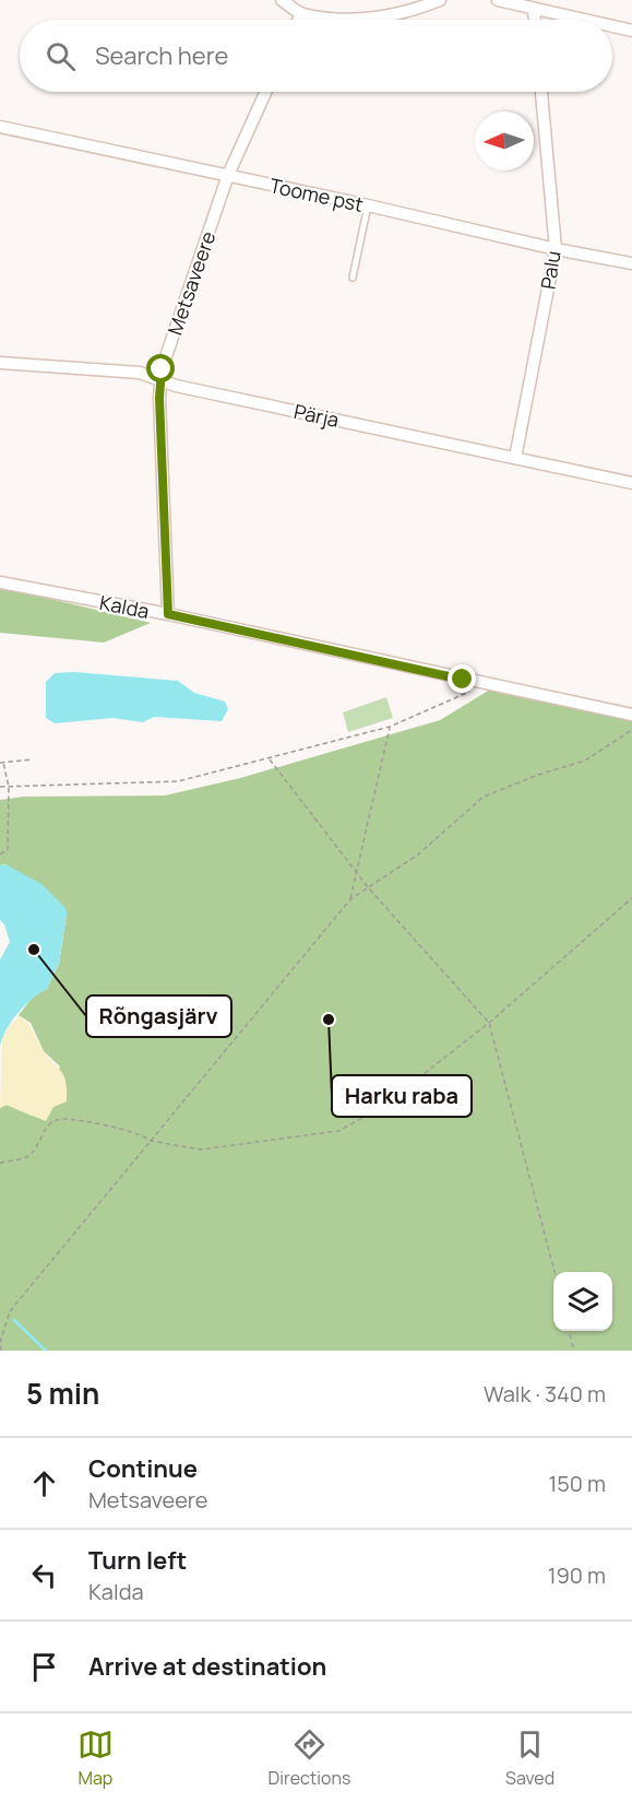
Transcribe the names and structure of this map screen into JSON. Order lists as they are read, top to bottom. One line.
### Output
{"streets":{"street":["Toome pst","Palu","Metsaveere","Pärja","Kalda"]},"crossings":[["Toome pst","Palu"],["Toome pst","Metsaveere"],["Palu","Pärja"],["Metsaveere","Pärja"],["Metsaveere","Kalda"]],"places":["Rõngasjärv","Harku raba"],"north":"left","page":{"search":"Search here","heading":["5 min","Walk · 340 m"],"list":[["Continue","Metsaveere","150 m"],["Turn left","Kalda","190 m"],"Arrive at destination"],"nav":["Map","Directions","Saved"]}}
